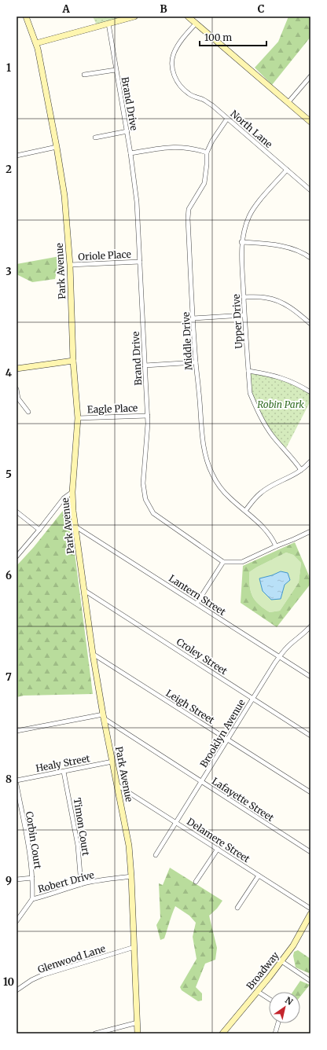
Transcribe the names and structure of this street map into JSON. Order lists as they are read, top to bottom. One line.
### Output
{"streets":{"main road":["Park Avenue","Broadway"],"street":["Brand Drive","North Lane","Oriole Place","Upper Drive","Middle Drive","Eagle Place","Lantern Street","Croley Street","Leigh Street","Brooklyn Avenue","Healy Street","Lafayette Street","Timon Court","Corbin Court","Delamere Street","Robert Drive","Glenwood Lane"]},"crossings":[["Brand Drive","Oriole Place"],["Brand Drive","Eagle Place"],["North Lane","Upper Drive"],["North Lane","Middle Drive"],["Oriole Place","Park Avenue"],["Park Avenue","Eagle Place"],["Park Avenue","Lantern Street"],["Park Avenue","Croley Street"],["Park Avenue","Leigh Street"],["Park Avenue","Healy Street"],["Park Avenue","Lafayette Street"],["Park Avenue","Delamere Street"],["Park Avenue","Robert Drive"],["Park Avenue","Glenwood Lane"],["Lantern Street","Brooklyn Avenue"],["Croley Street","Brooklyn Avenue"],["Leigh Street","Brooklyn Avenue"],["Brooklyn Avenue","Lafayette Street"],["Brooklyn Avenue","Delamere Street"],["Healy Street","Timon Court"],["Timon Court","Robert Drive"],["Corbin Court","Robert Drive"]],"parks":["Robin Park"],"scale_bar":"100 m","north":"top right","grid":{"columns":["A","B","C"],"rows":["1","2","3","4","5","6","7","8","9","10"]}}
